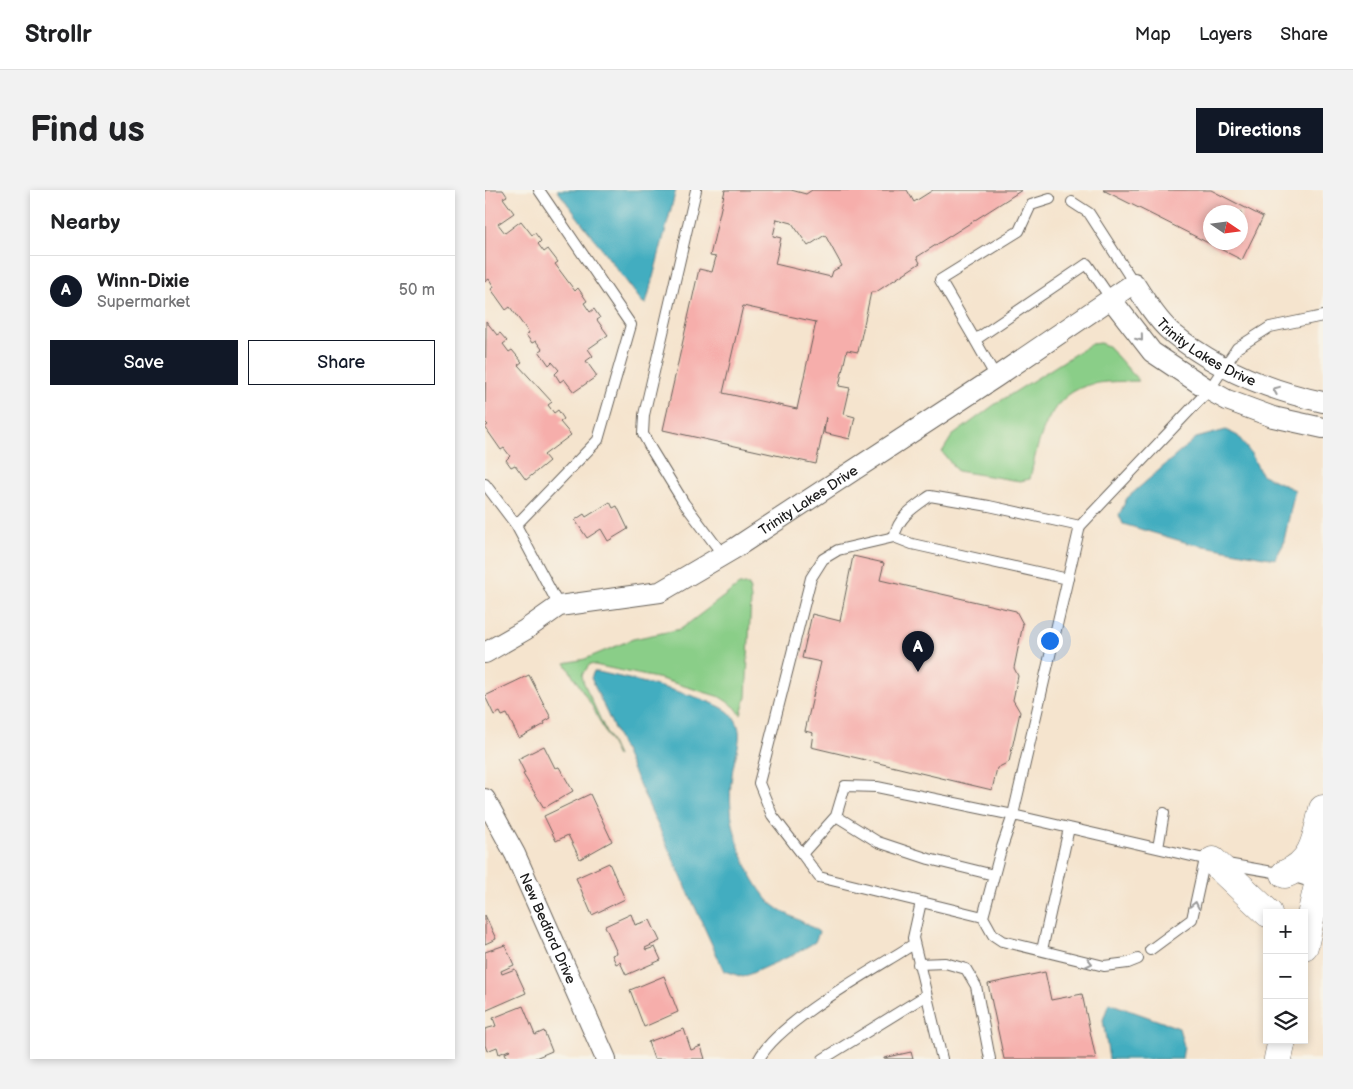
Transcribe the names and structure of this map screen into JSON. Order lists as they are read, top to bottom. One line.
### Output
{"streets":{"street":["Trinity Lakes Drive","New Bedford Drive"]},"north":"right","page":{"header":"Strollr","nav":["Map","Layers","Share"],"buttons":["Directions",["Save","Share"]],"title":"Find us","heading":"Nearby","list":[{"mark":"A","name":"Winn-Dixie","note":"Supermarket","value":"50 m"}],"pins":"A","map_buttons":["+","−"]}}
